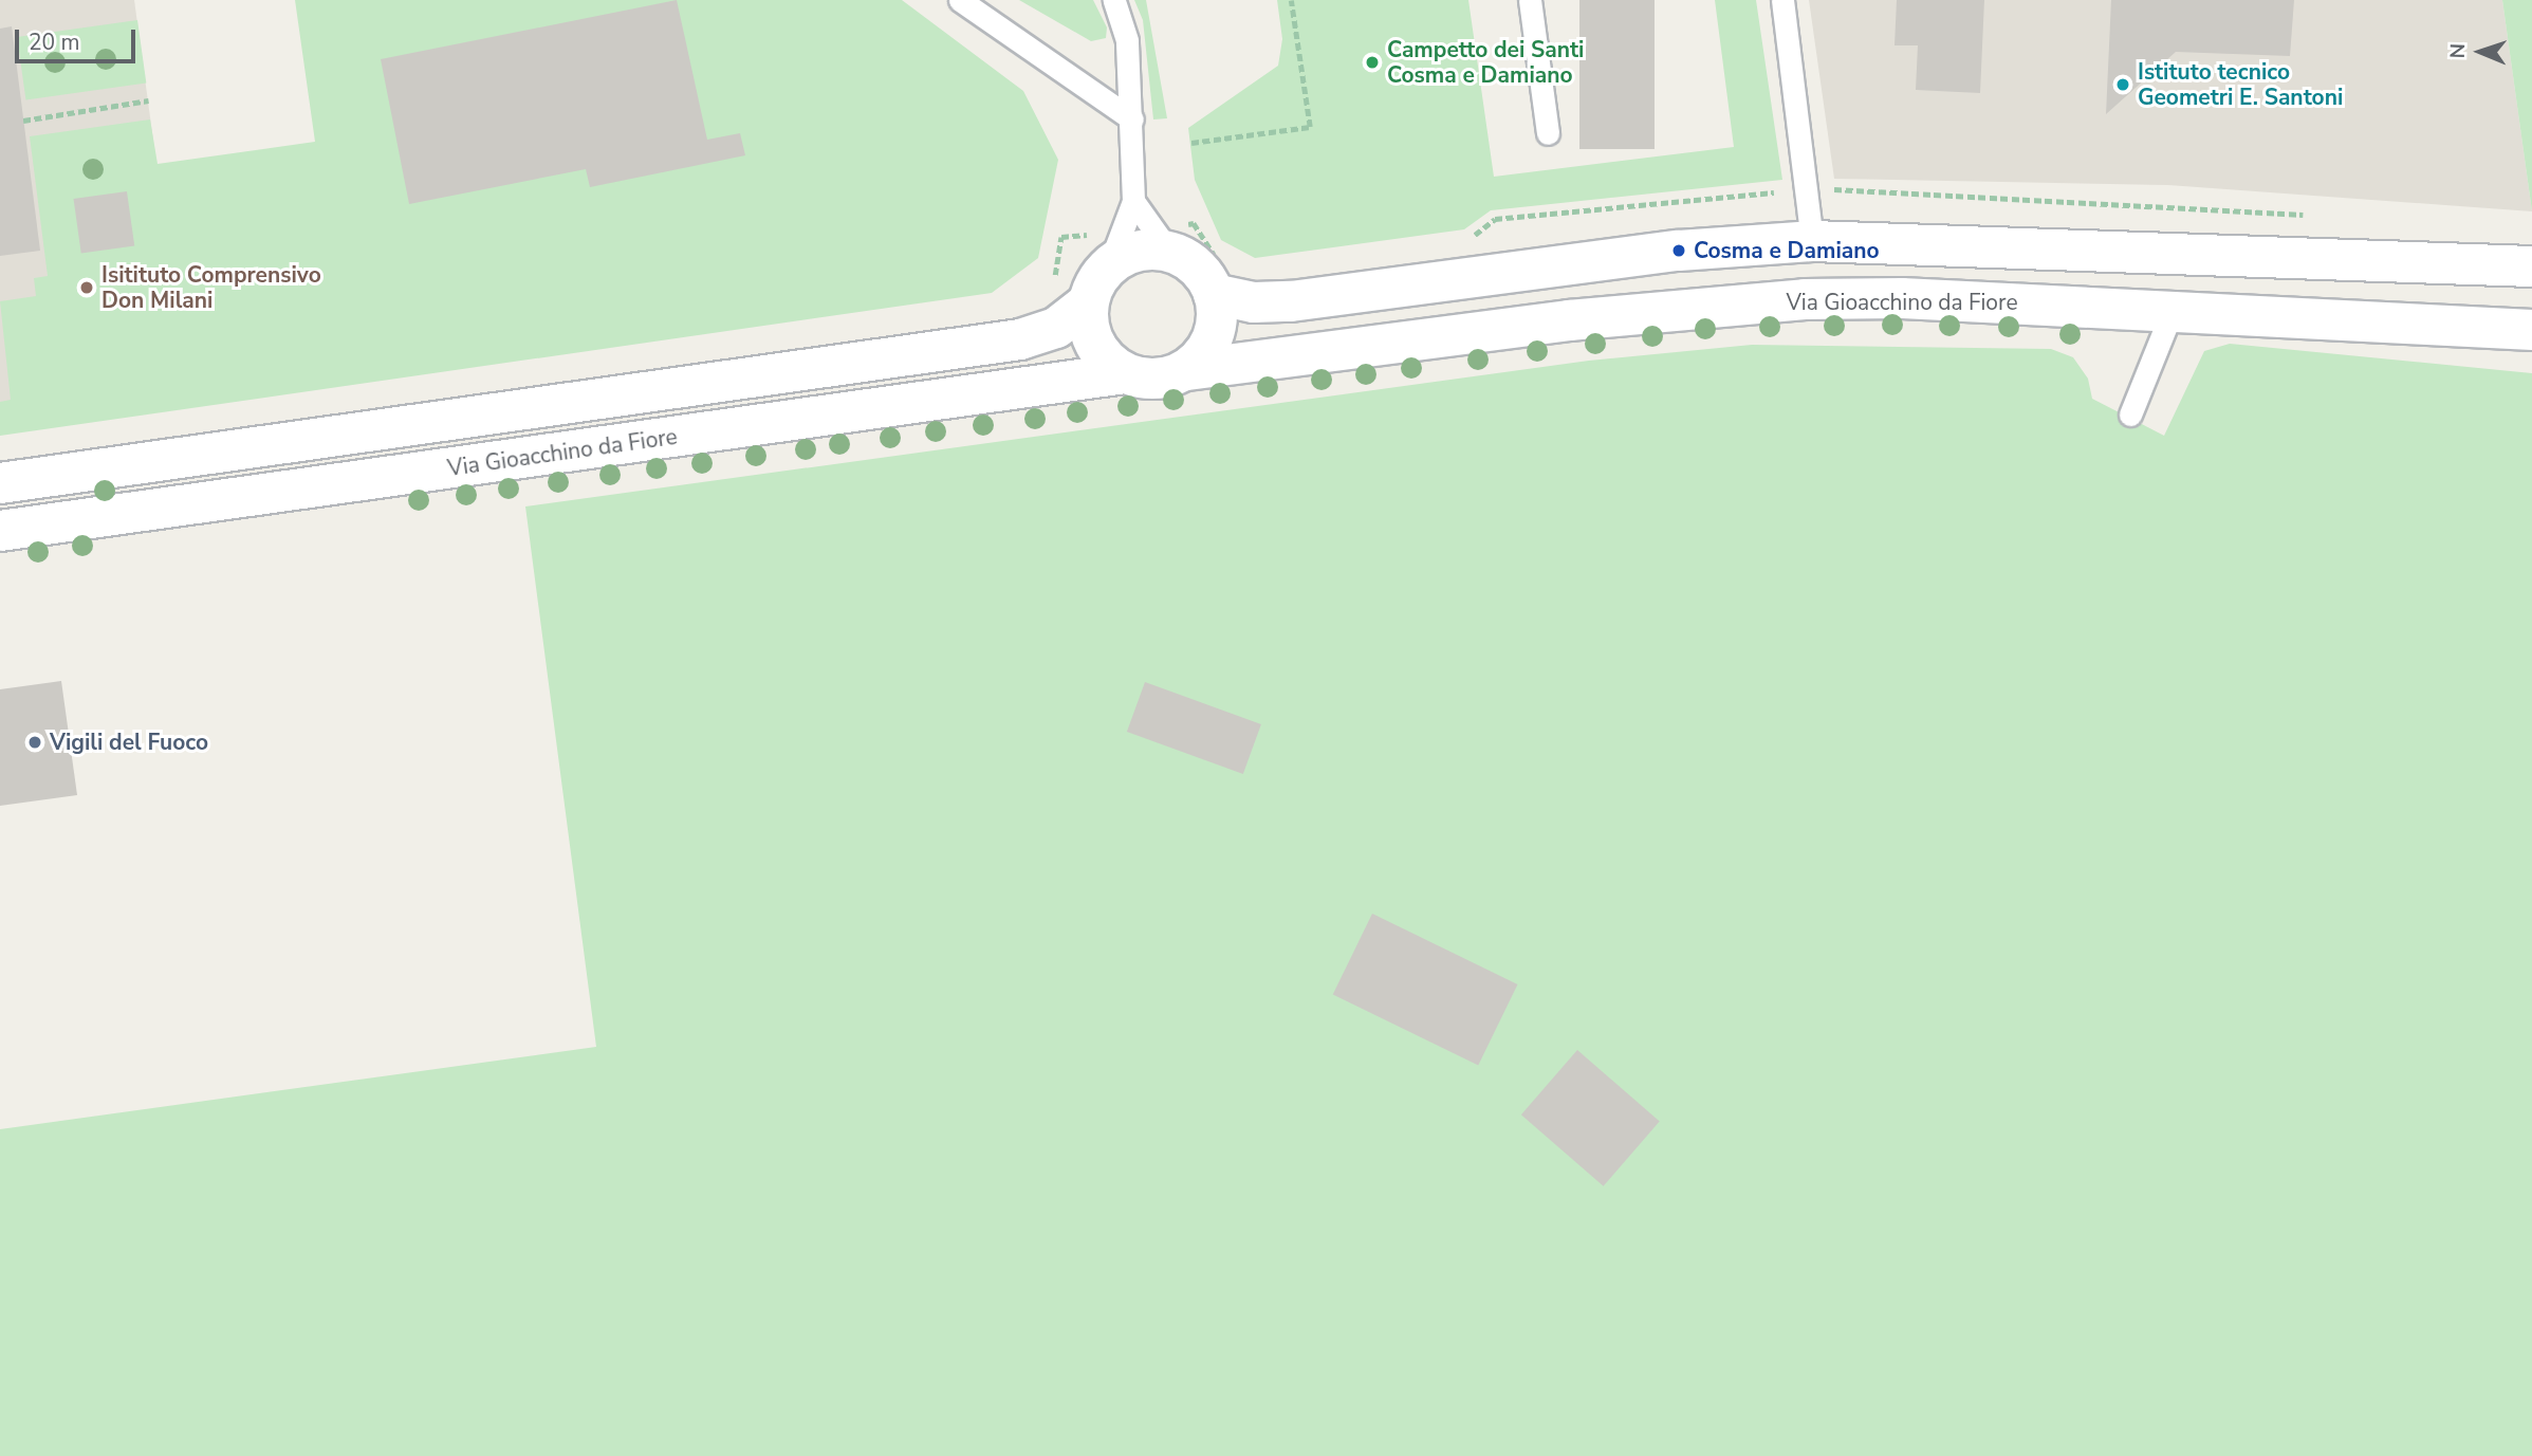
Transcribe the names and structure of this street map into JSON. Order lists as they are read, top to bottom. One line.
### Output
{"streets":{"street":["Via Gioacchino da Fiore"]},"places":["Campetto dei Santi Cosma e Damiano","Istituto tecnico Geometri E. Santoni","Cosma e Damiano","Isitituto Comprensivo Don Milani","Vigili del Fuoco"],"scale_bar":"20 m","north":"left"}
